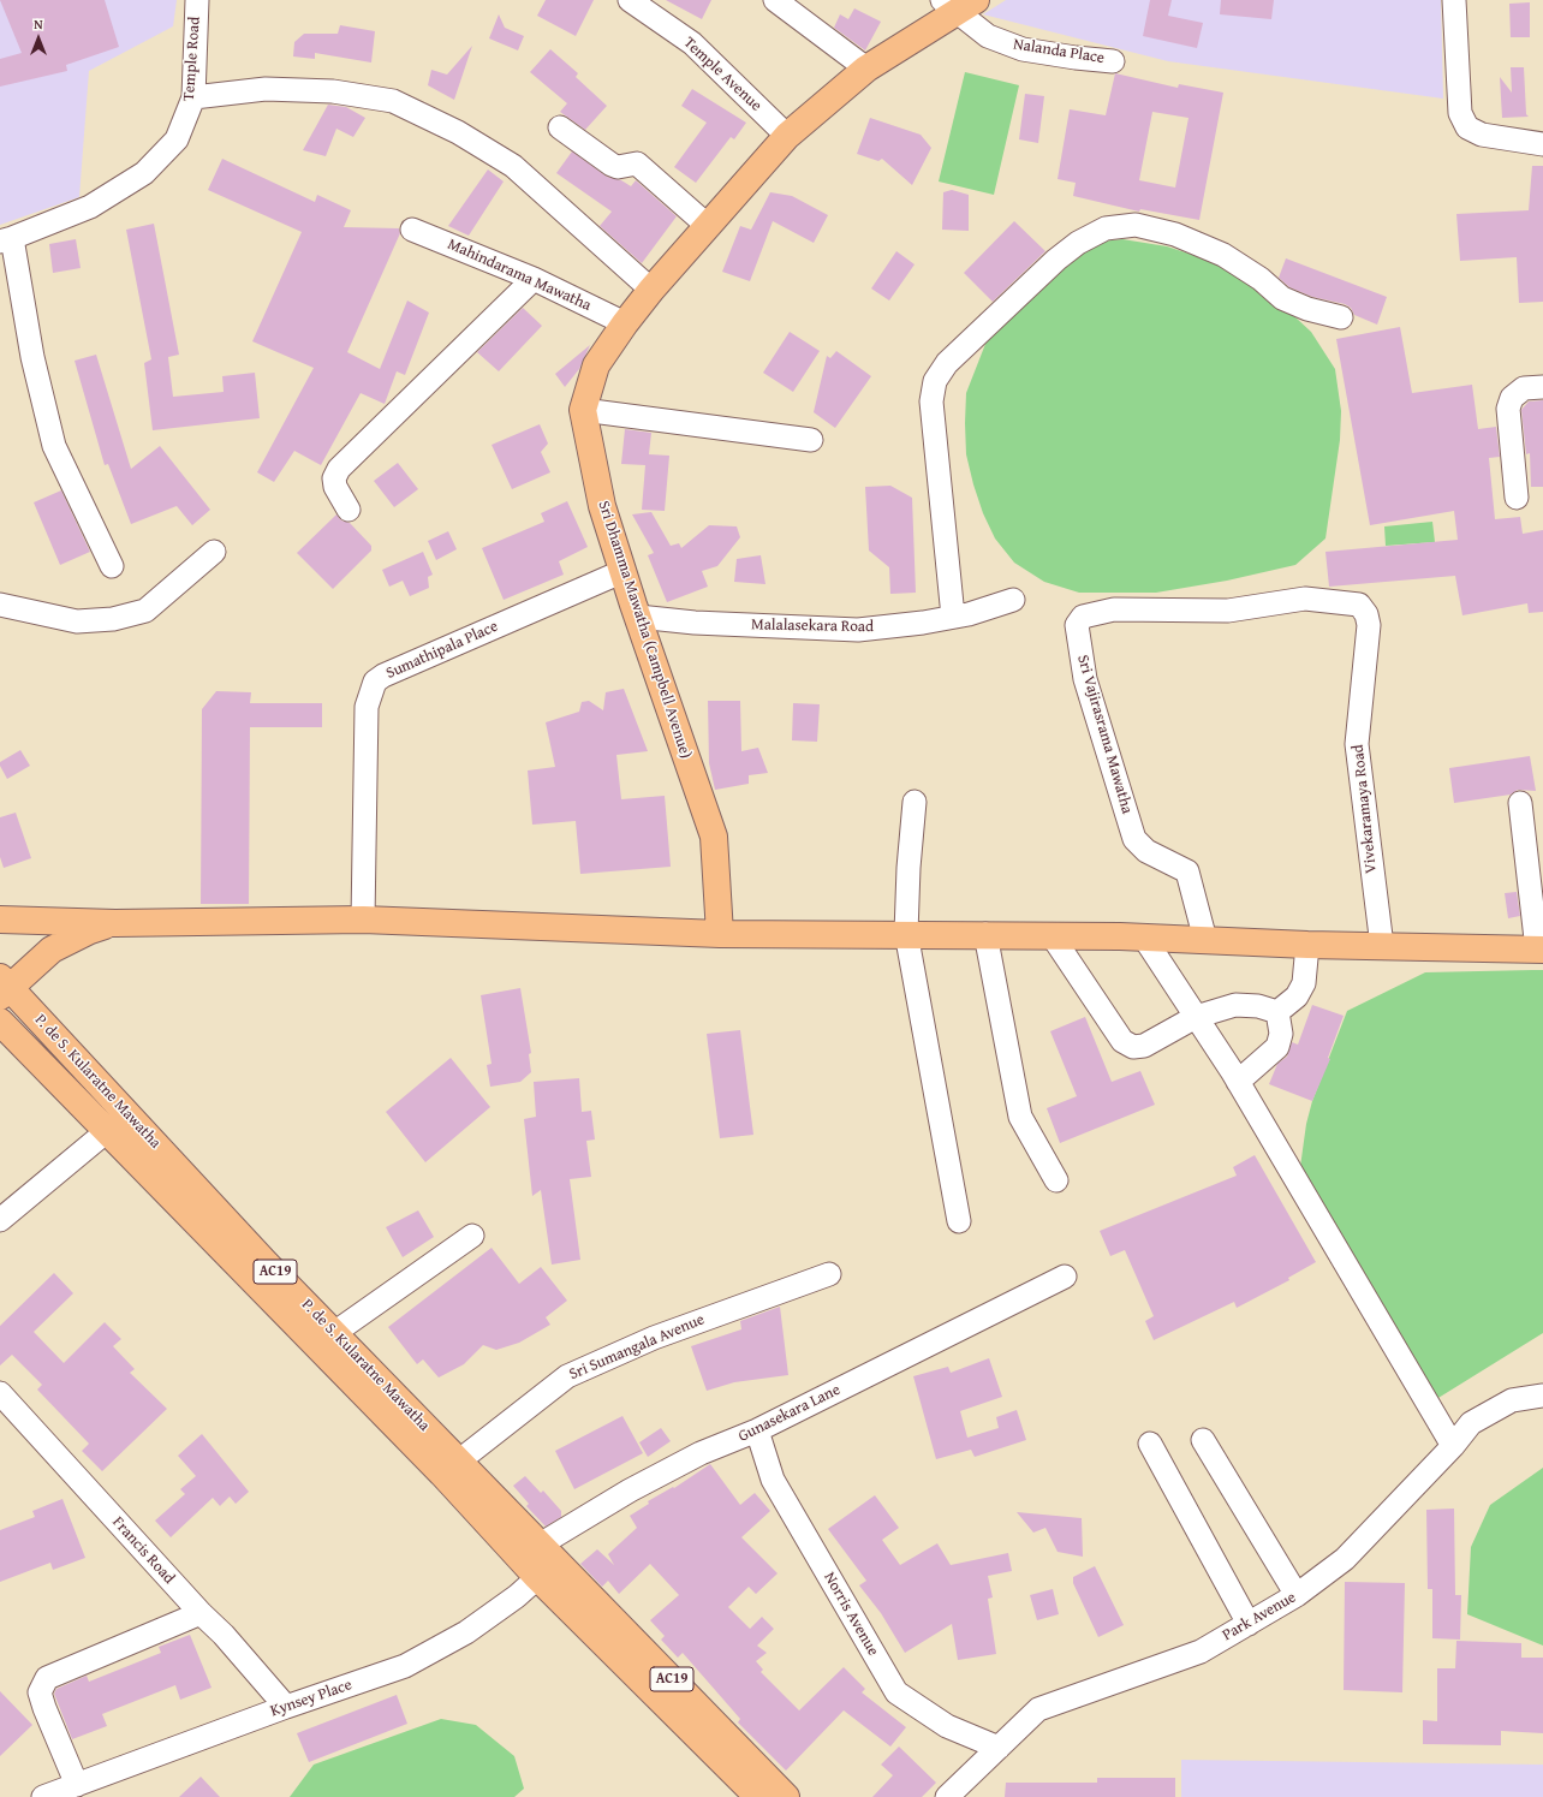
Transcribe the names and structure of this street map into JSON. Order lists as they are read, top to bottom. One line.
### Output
{"streets":{"main road":["Sri Dhamma Mawatha (Campbell Avenue)","P. de S. Kularatne Mawatha","AC19"],"street":["Nalanda Place","Temple Road","Temple Avenue","Mahindarama Mawatha","Malalasekara Road","Sumathipala Place","Sri Vajirasrama Mawatha","Vivekaramaya Road","Sri Sumangala Avenue","Gunasekara Lane","Francis Road","Norris Avenue","Park Avenue","Kynsey Place"]},"crossings":[["Nalanda Place","Sri Dhamma Mawatha (Campbell Avenue)"],["Temple Avenue","Sri Dhamma Mawatha (Campbell Avenue)"],["Mahindarama Mawatha","Sri Dhamma Mawatha (Campbell Avenue)"],["Malalasekara Road","Sri Dhamma Mawatha (Campbell Avenue)"],["Sri Dhamma Mawatha (Campbell Avenue)","Sumathipala Place"],["Sri Vajirasrama Mawatha","Vivekaramaya Road"],["P. de S. Kularatne Mawatha","AC19"],["P. de S. Kularatne Mawatha","Sri Sumangala Avenue"],["P. de S. Kularatne Mawatha","Gunasekara Lane"],["P. de S. Kularatne Mawatha","Kynsey Place"],["AC19","Gunasekara Lane"],["AC19","Kynsey Place"],["Gunasekara Lane","Norris Avenue"],["Gunasekara Lane","Kynsey Place"],["Francis Road","Kynsey Place"],["Norris Avenue","Park Avenue"]],"north":"top"}
